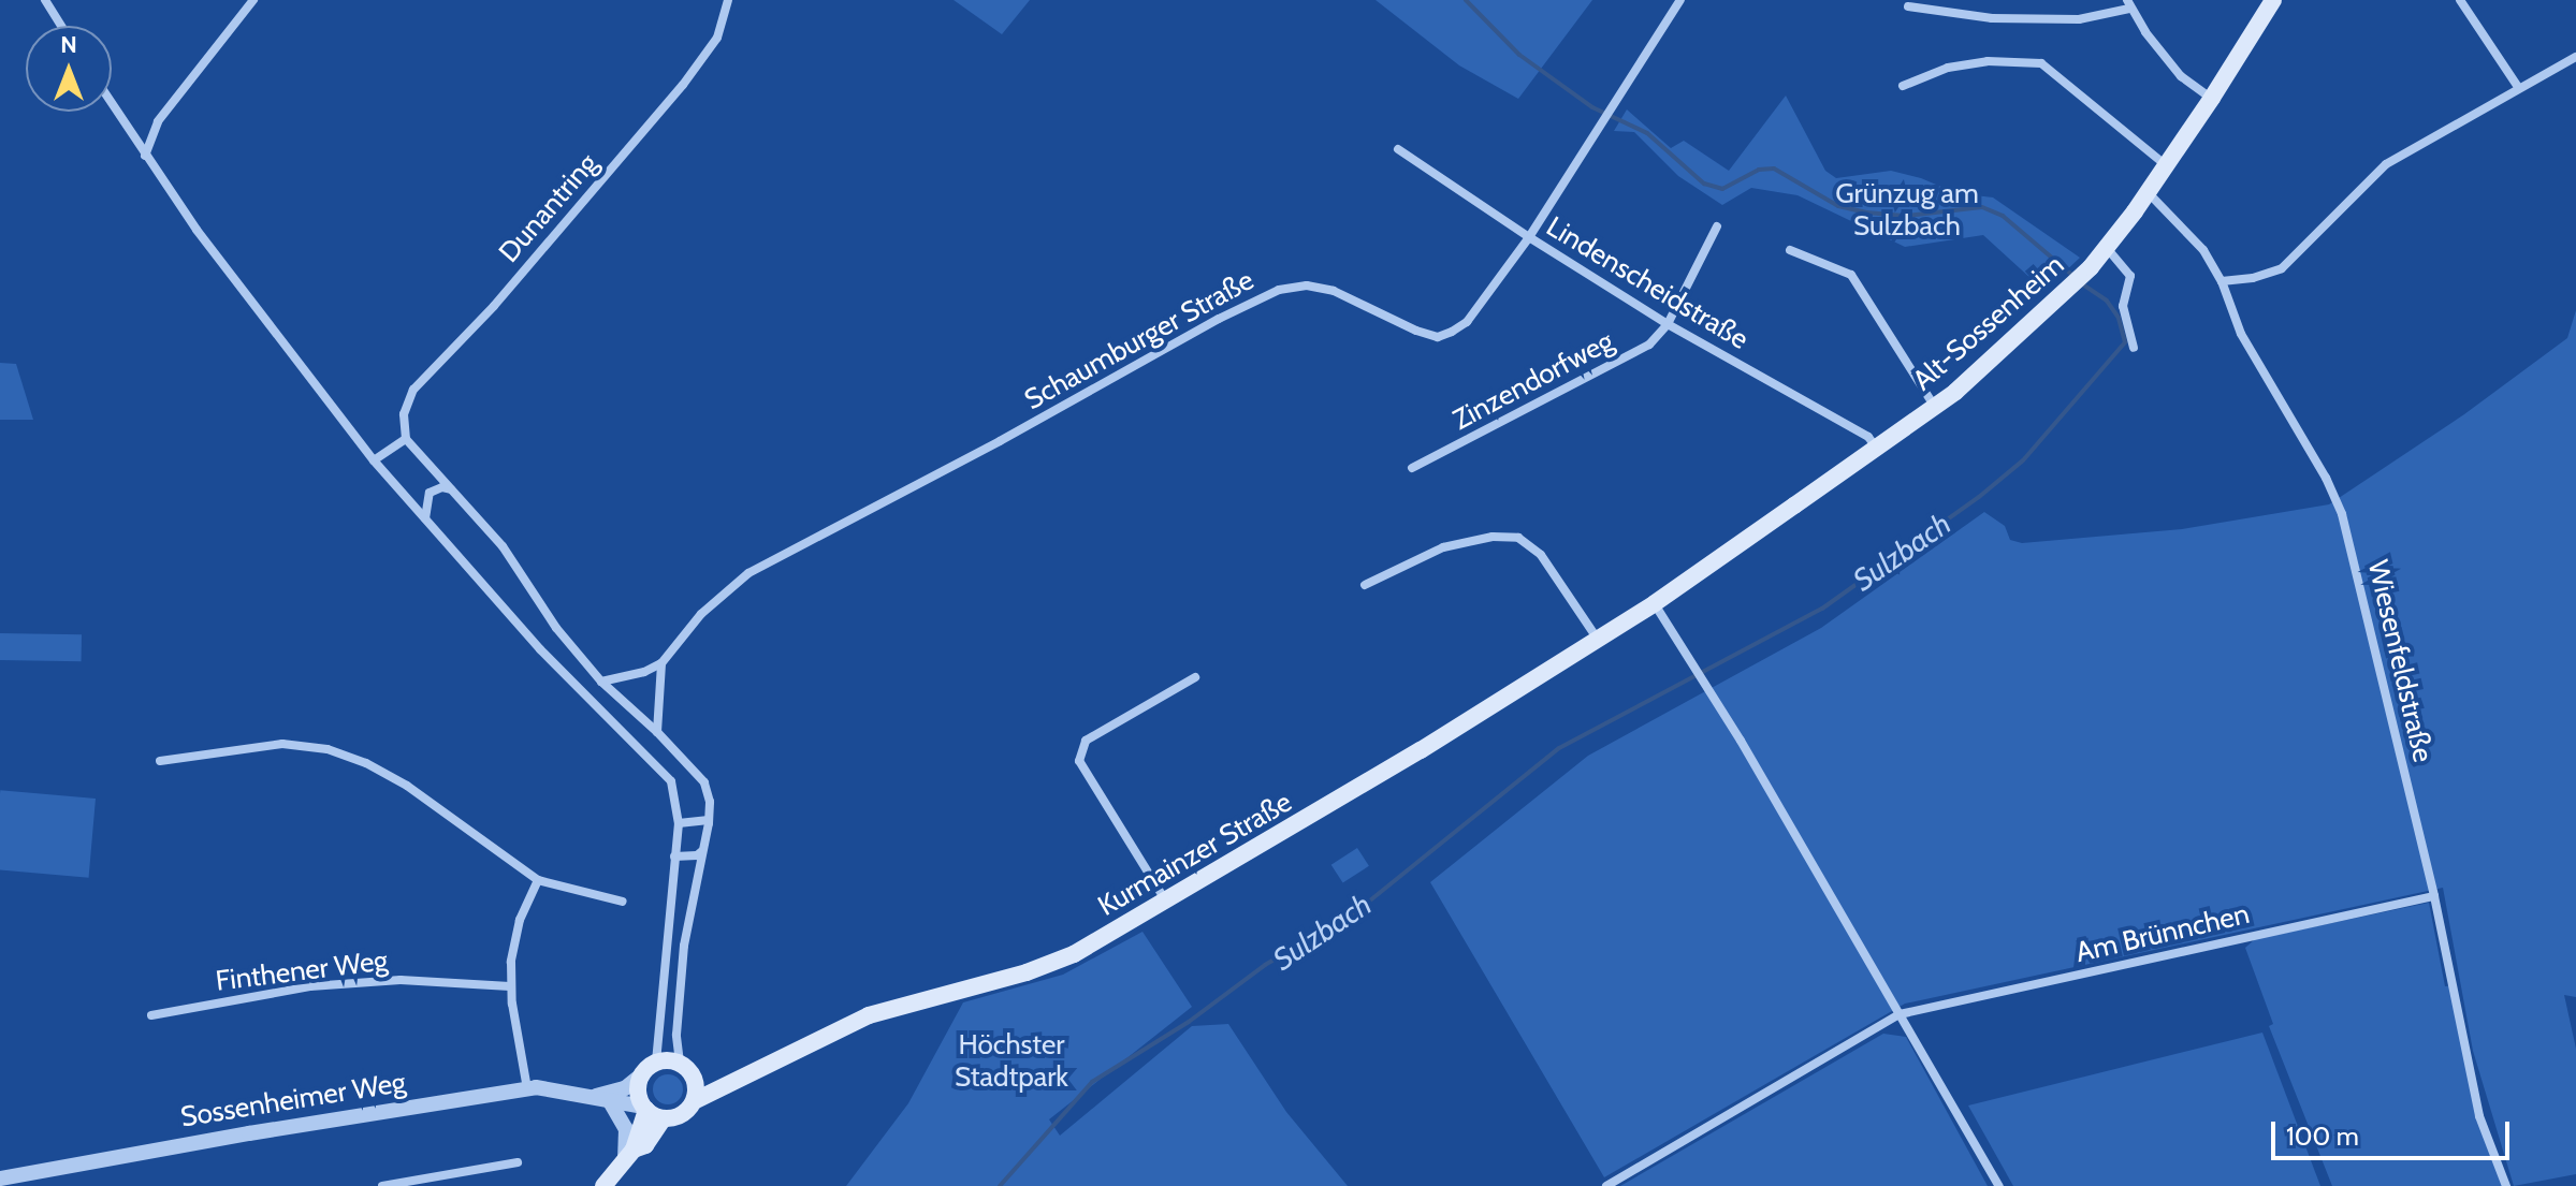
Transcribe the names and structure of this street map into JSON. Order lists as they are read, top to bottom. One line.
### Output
{"streets":{"main road":["Alt-Sossenheim","Kurmainzer Straße"],"street":["Dunantring","Lindenscheidstraße","Schaumburger Straße","Zinzendorfweg","Wiesenfeldstraße","Am Brünnchen","Finthener Weg","Sossenheimer Weg"]},"crossings":[["Lindenscheidstraße","Alt-Sossenheim"],["Lindenscheidstraße","Schaumburger Straße"],["Lindenscheidstraße","Zinzendorfweg"],["Alt-Sossenheim","Wiesenfeldstraße"],["Alt-Sossenheim","Kurmainzer Straße"],["Wiesenfeldstraße","Am Brünnchen"],["Kurmainzer Straße","Sossenheimer Weg"]],"water":["Sulzbach"],"parks":["Grünzug am Sulzbach","Höchster Stadtpark"],"scale_bar":"100 m","north":"top"}
